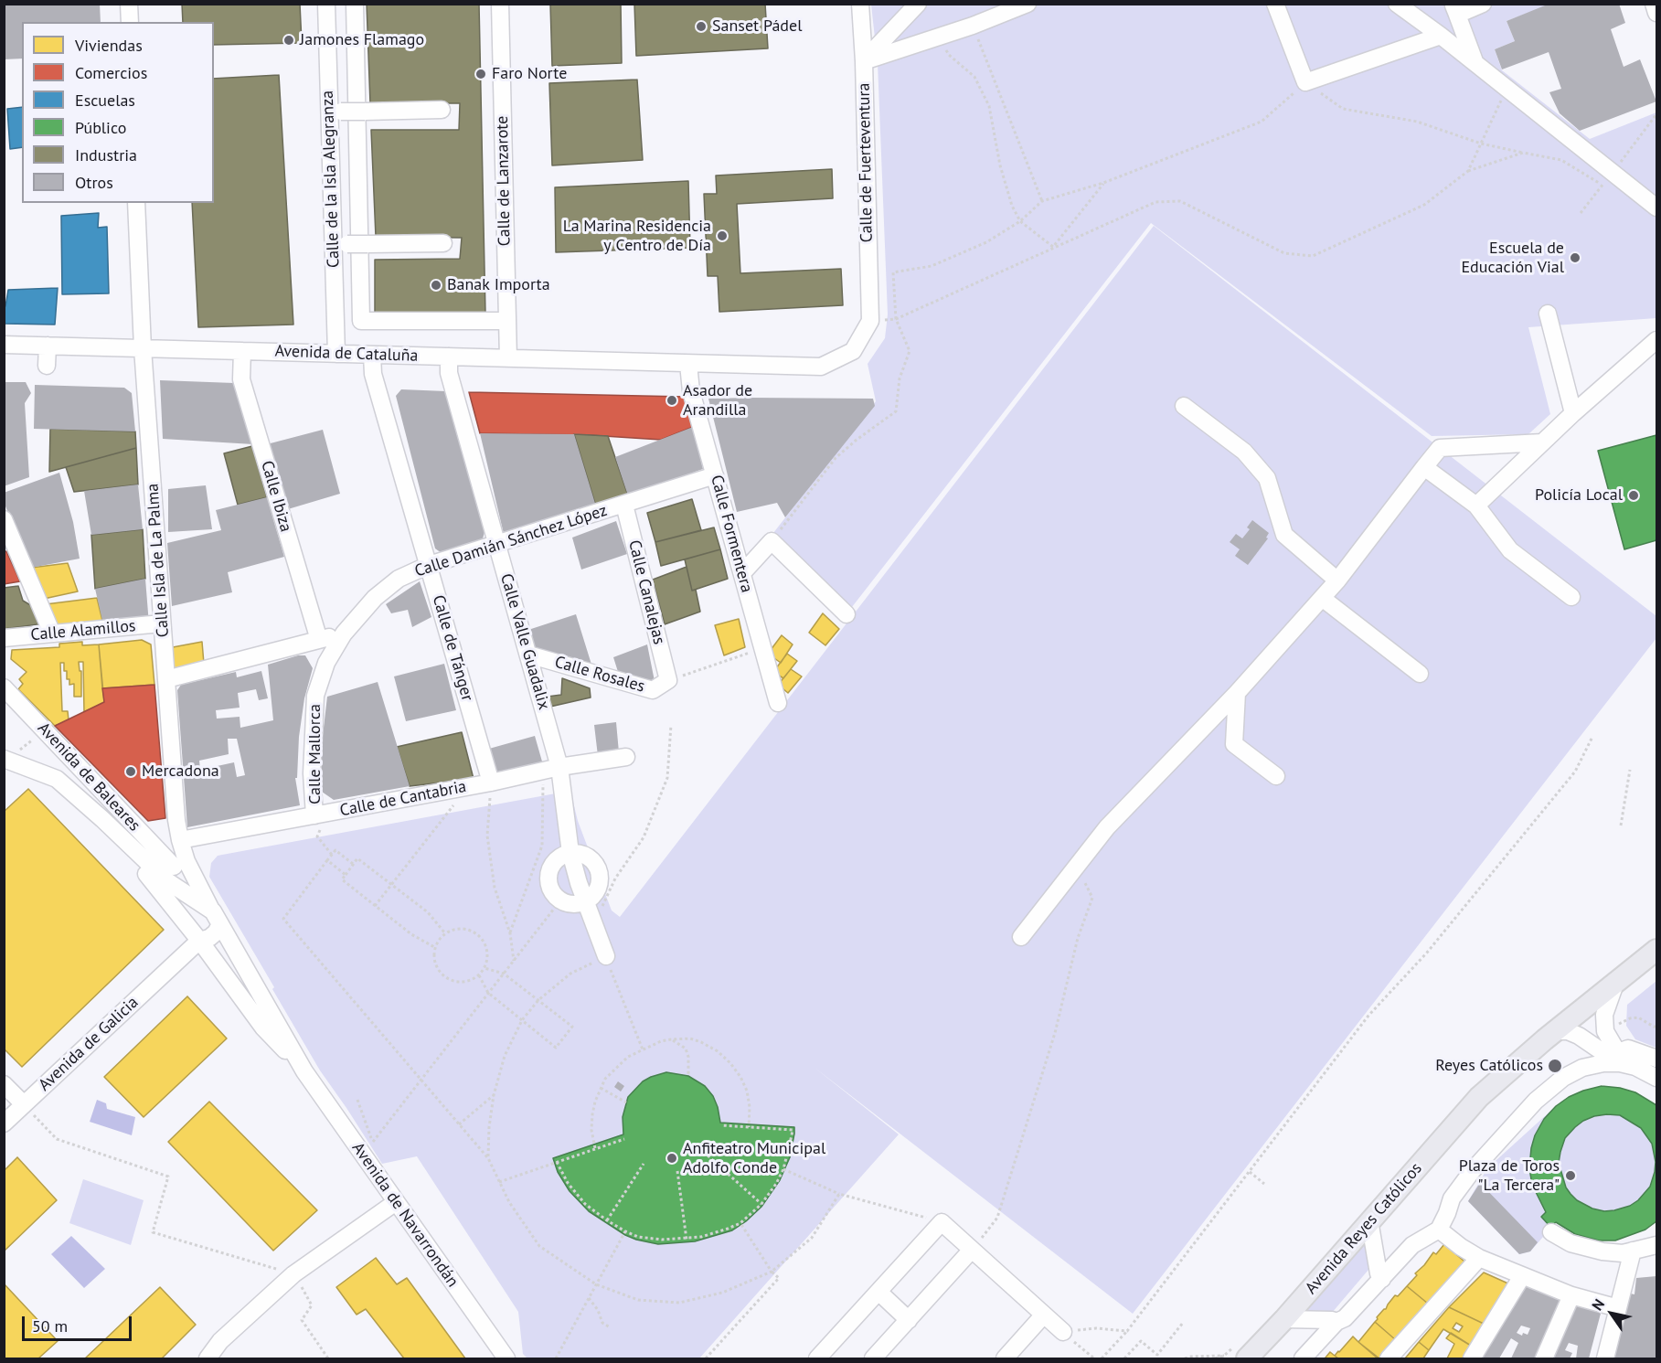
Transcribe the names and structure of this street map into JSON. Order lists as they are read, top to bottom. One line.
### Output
{"streets":{"main road":["Avenida Reyes Católicos"],"street":["Calle de Fuerteventura","Calle de la Isla Alegranza","Calle de Lanzarote","Avenida de Cataluña","Calle Ibiza","Calle Formentera","Calle Damián Sánchez López","Calle Isla de La Palma","Calle Canalejas","Calle Alamillos","Calle Valle Guadalix","Calle de Tánger","Calle Rosales","Calle Mallorca","Avenida de Baleares","Calle de Cantabria","Avenida de Galicia","Avenida de Navarrondán"]},"crossings":[["Calle de Fuerteventura","Avenida de Cataluña"],["Calle de la Isla Alegranza","Avenida de Cataluña"],["Calle de Lanzarote","Avenida de Cataluña"],["Avenida de Cataluña","Calle Ibiza"],["Avenida de Cataluña","Calle Formentera"],["Avenida de Cataluña","Calle Isla de La Palma"],["Avenida de Cataluña","Calle Valle Guadalix"],["Avenida de Cataluña","Calle de Tánger"],["Calle Formentera","Calle Damián Sánchez López"],["Calle Damián Sánchez López","Calle Canalejas"],["Calle Damián Sánchez López","Calle Valle Guadalix"],["Calle Damián Sánchez López","Calle de Tánger"],["Calle Damián Sánchez López","Calle Mallorca"],["Calle Isla de La Palma","Calle Alamillos"],["Calle Isla de La Palma","Calle de Cantabria"],["Calle Isla de La Palma","Avenida de Galicia"],["Calle Isla de La Palma","Avenida de Navarrondán"],["Calle Canalejas","Calle Rosales"],["Calle Valle Guadalix","Calle Rosales"],["Calle Valle Guadalix","Calle de Cantabria"],["Calle de Tánger","Calle de Cantabria"],["Calle Mallorca","Calle de Cantabria"],["Avenida de Galicia","Avenida de Navarrondán"]],"places":["Sanset Pádel","Jamones Flamago","Faro Norte","La Marina Residencia y Centro de Día","Escuela de Educación Vial","Banak Importa","Asador de Arandilla","Policía Local","Mercadona","Reyes Católicos","Anfiteatro Municipal Adolfo Conde","Plaza de Toros \"La Tercera\""],"legend":["Viviendas","Comercios","Escuelas","Público","Industria","Otros"],"scale_bar":"50 m","north":"top left"}
